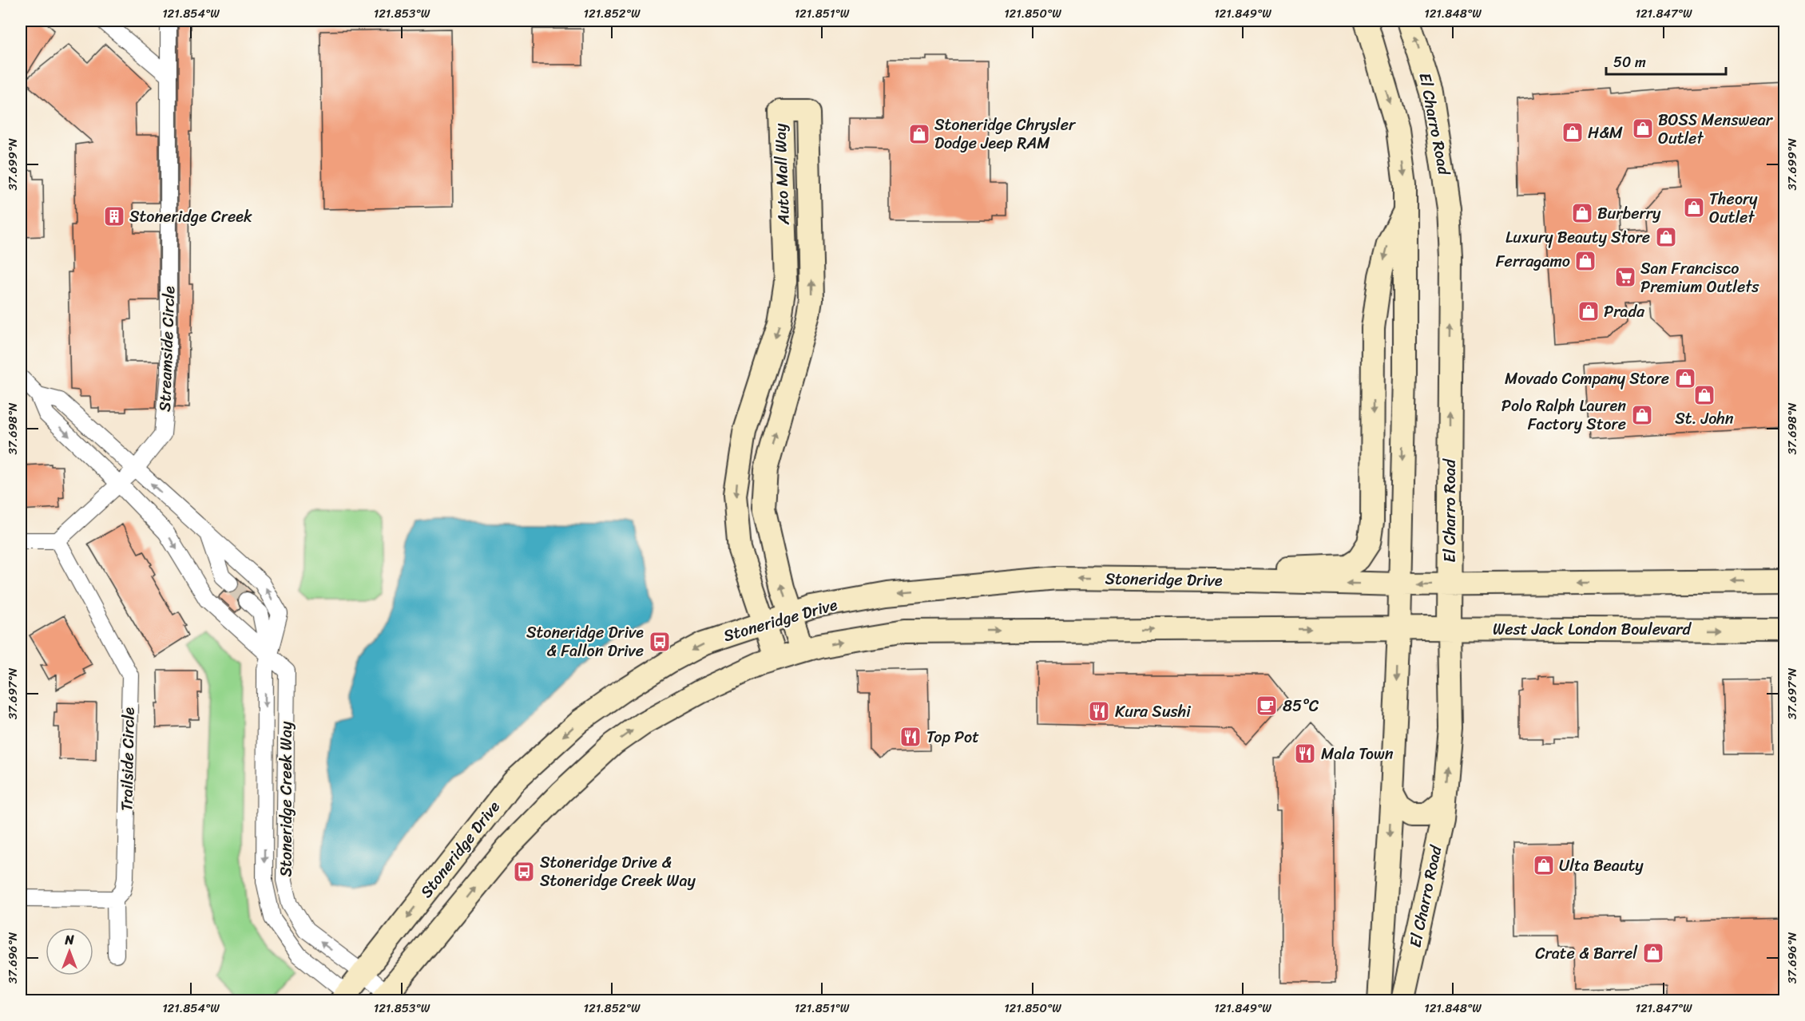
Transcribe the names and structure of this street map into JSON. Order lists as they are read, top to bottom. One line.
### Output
{"streets":{"main road":["El Charro Road","Auto Mall Way","Stoneridge Drive","West Jack London Boulevard"],"street":["Streamside Circle","Trailside Circle","Stoneridge Creek Way"]},"crossings":[["El Charro Road","Stoneridge Drive"],["El Charro Road","West Jack London Boulevard"],["Auto Mall Way","Stoneridge Drive"],["Streamside Circle","Trailside Circle"],["Streamside Circle","Stoneridge Creek Way"],["Stoneridge Drive","Stoneridge Creek Way"]],"places":{"shop":["BOSS Menswear Outlet","H&M","Stoneridge Chrysler Dodge Jeep RAM","Theory Outlet","Burberry","Luxury Beauty Store","Ferragamo","Prada","Movado Company Store","St. John","Polo Ralph Lauren Factory Store","Ulta Beauty","Crate & Barrel"],"building":["Stoneridge Creek"],"supermarket":["San Francisco Premium Outlets"],"bus stop":["Stoneridge Drive & Fallon Drive","Stoneridge Drive & Stoneridge Creek Way"],"cafe":["85°C"],"restaurant":["Kura Sushi","Top Pot","Mala Town"]},"scale_bar":"50 m","north":"top","coordinates":["121.854°W","121.853°W","121.852°W","121.851°W","121.850°W","121.849°W","121.848°W","121.847°W","37.699°N","37.698°N","37.697°N","37.696°N"]}
